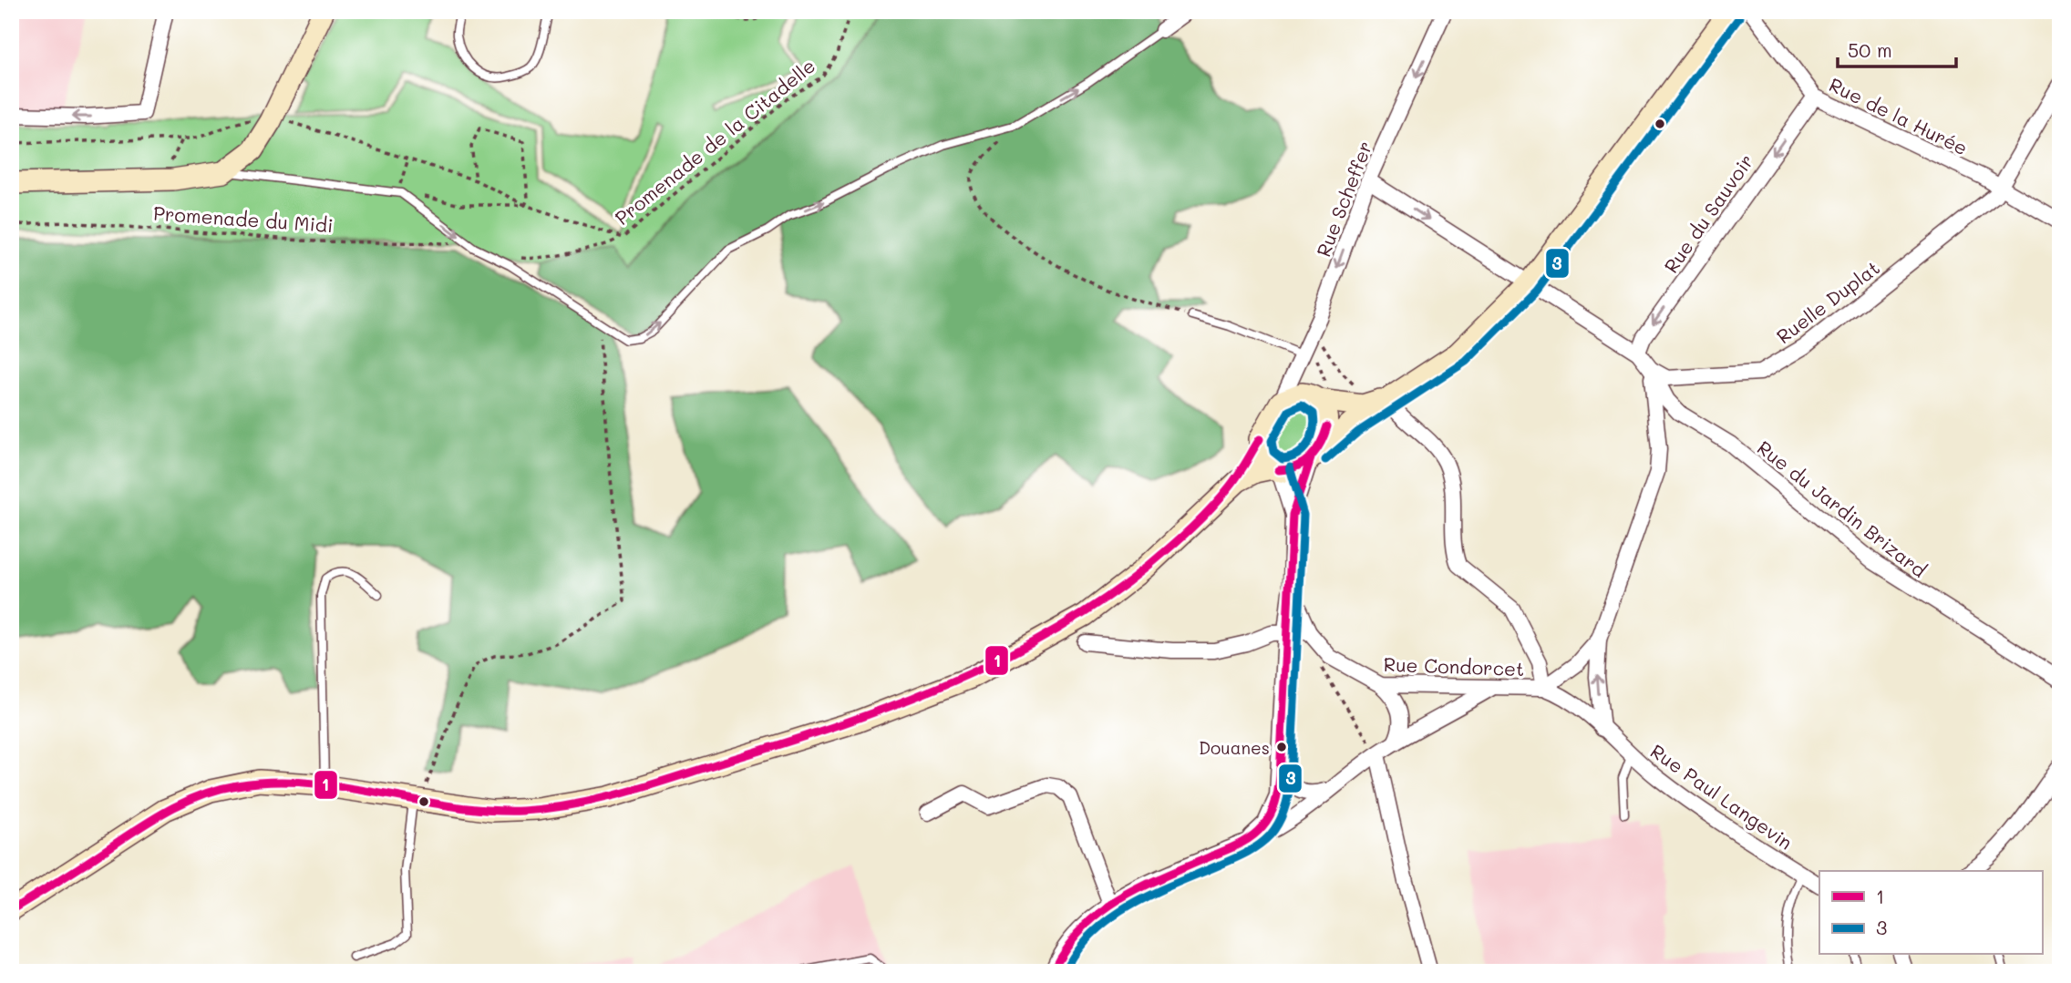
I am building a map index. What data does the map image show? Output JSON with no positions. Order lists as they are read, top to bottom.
{
  "streets": {
    "street": [
      "Rue de la Hurée",
      "Rue Scheffer",
      "Rue du Sauvoir",
      "Ruelle Duplat",
      "Rue du Jardin Brizard",
      "Rue Condorcet",
      "Rue Paul Langevin"
    ],
    "path": ["Promenade de la Citadelle", "Promenade du Midi"]
  },
  "crossings": [
    ["Rue de la Hurée", "Rue du Sauvoir"],
    ["Rue de la Hurée", "Ruelle Duplat"],
    ["Rue Scheffer", "Rue du Jardin Brizard"],
    ["Rue Scheffer", "Rue Condorcet"],
    ["Rue du Sauvoir", "Rue du Jardin Brizard"],
    ["Ruelle Duplat", "Rue du Jardin Brizard"],
    ["Rue Condorcet", "Rue Paul Langevin"]
  ],
  "one_way": ["Rue Scheffer", "Rue du Sauvoir"],
  "places": ["Douanes"],
  "lines": ["transit line 3", "transit line 1"],
  "legend": ["1", "3"],
  "scale_bar": "50 m"
}
